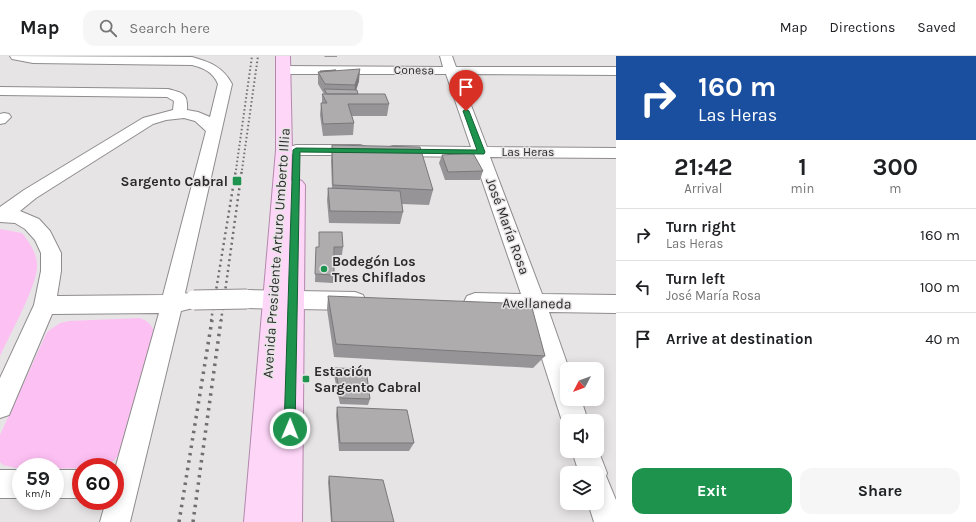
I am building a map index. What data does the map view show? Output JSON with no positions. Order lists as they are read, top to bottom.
{
  "streets": {
    "main road": ["Avenida Presidente Arturo Umberto Illia"],
    "street": [
      "Conesa",
      "Las Heras",
      "José María Rosa",
      "Avellaneda"
    ]
  },
  "crossings": [
    ["Conesa", "José María Rosa"],
    ["Conesa", "Avenida Presidente Arturo Umberto Illia"],
    ["Las Heras", "José María Rosa"],
    ["Las Heras", "Avenida Presidente Arturo Umberto Illia"],
    ["José María Rosa", "Avellaneda"]
  ],
  "places": {
    "transit": ["Sargento Cabral", "Estación Sargento Cabral"],
    "other": ["Bodegón Los Tres Chiflados"]
  },
  "north": "bottom left",
  "page": {
    "header": "Map",
    "search": "Search here",
    "nav": ["Map", "Directions", "Saved"],
    "turn": ["160 m", "Las Heras"],
    "eta": [
      "21:42",
      "Arrival",
      "1",
      "min",
      "300",
      "m"
    ],
    "list": [
      {
        "name": "Turn right",
        "note": "Las Heras",
        "value": "160 m"
      },
      {
        "name": "Turn left",
        "note": "José María Rosa",
        "value": "100 m"
      },
      {
        "name": "Arrive at destination",
        "value": "40 m"
      }
    ],
    "speed": "59 km/h",
    "limit": "60",
    "buttons": ["Exit", "Share"]
  }
}
